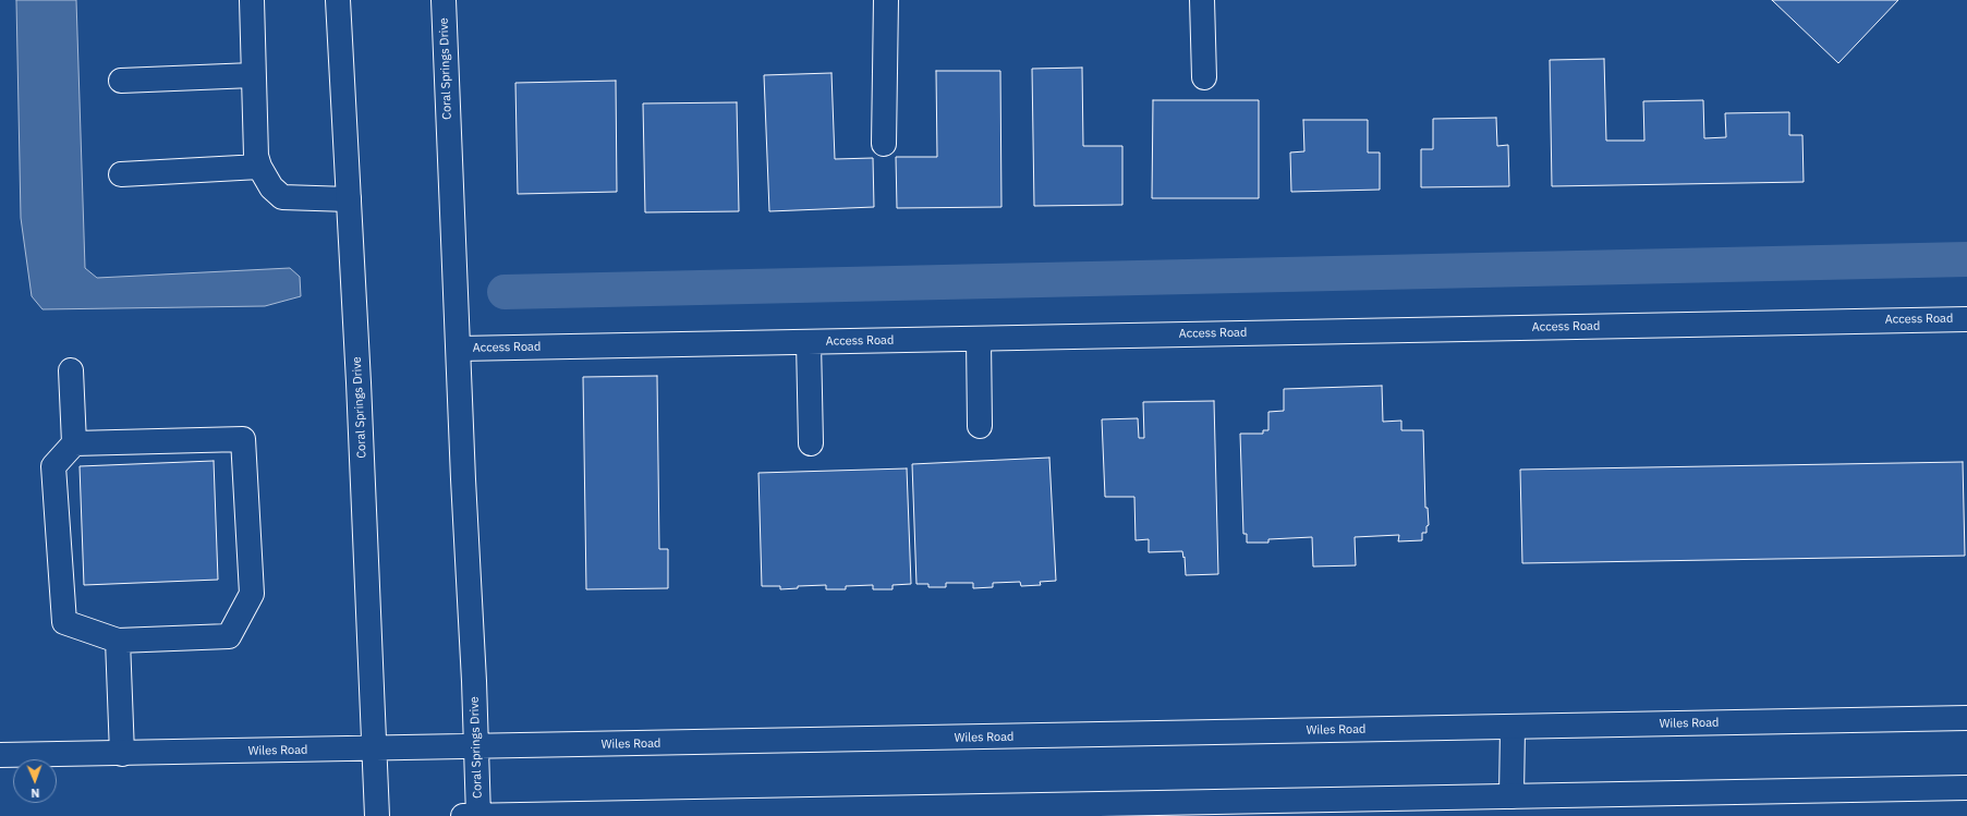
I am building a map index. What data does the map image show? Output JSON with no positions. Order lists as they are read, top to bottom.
{
  "streets": {
    "main road": ["Coral Springs Drive", "Access Road", "Wiles Road"]
  },
  "crossings": [
    ["Coral Springs Drive", "Access Road"],
    ["Coral Springs Drive", "Wiles Road"]
  ],
  "north": "bottom"
}
